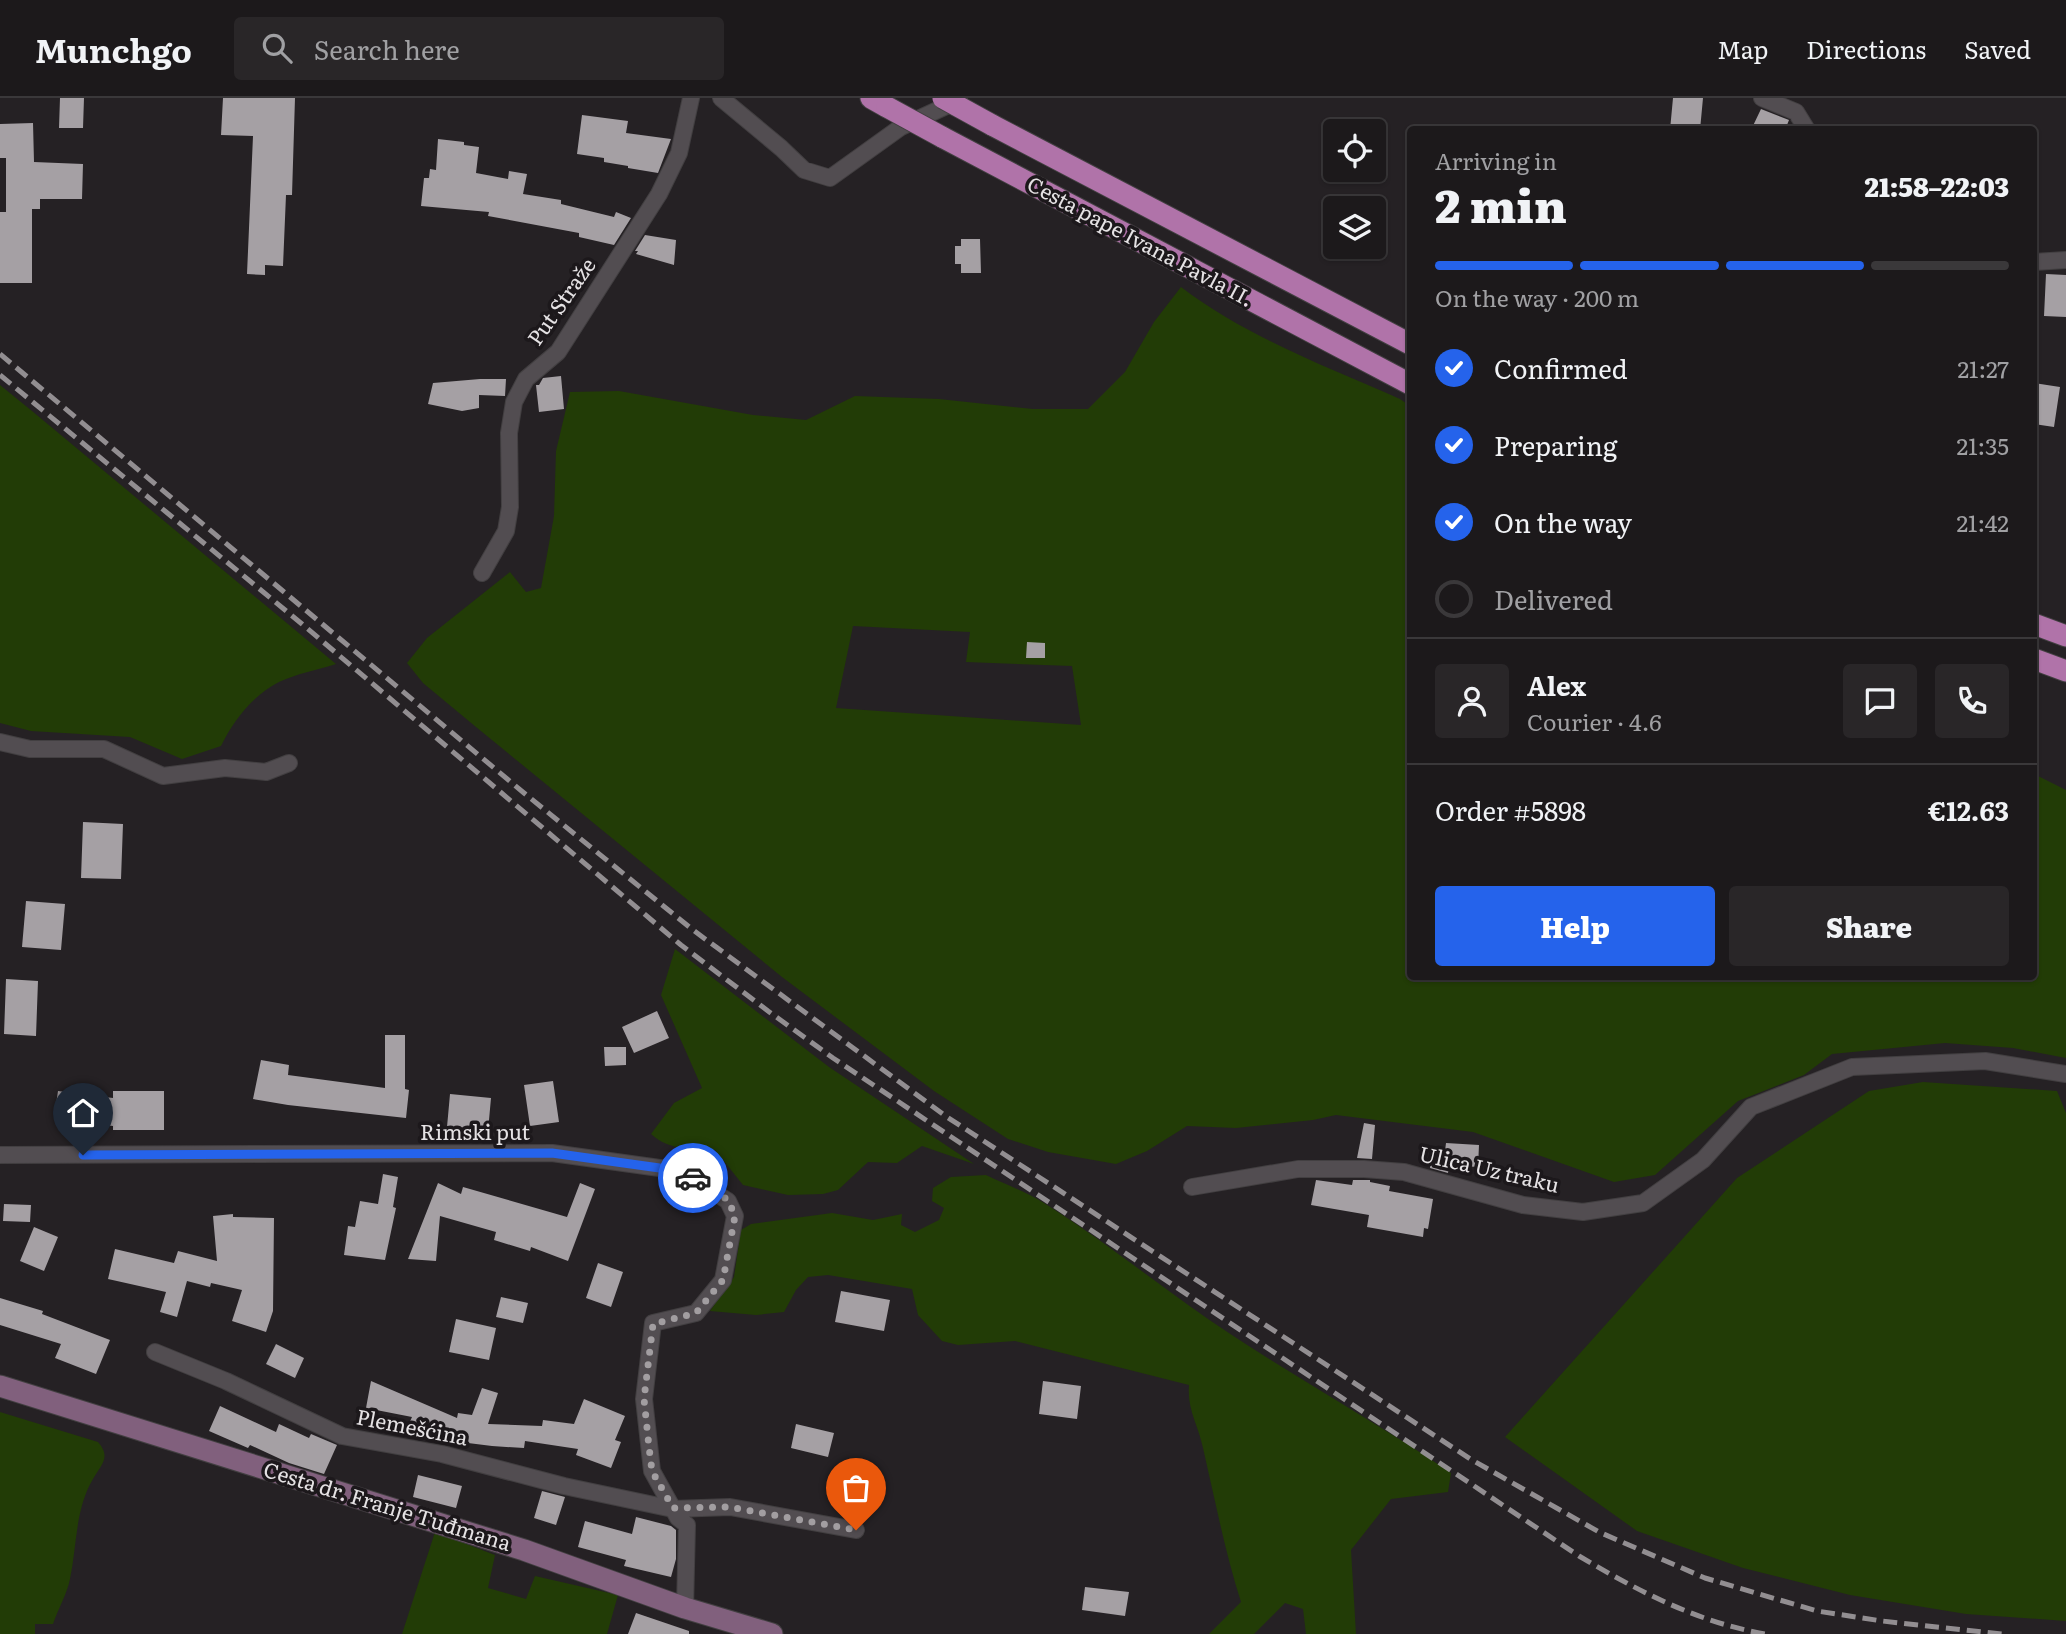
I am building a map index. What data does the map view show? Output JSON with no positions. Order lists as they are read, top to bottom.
{
  "streets": {
    "main road": ["Cesta pape Ivana Pavla II.", "Cesta dr. Franje Tuđmana"],
    "street": [
      "Put Straže",
      "Rimski put",
      "Ulica Uz traku",
      "Plemešćina"
    ]
  },
  "crossings": [
    ["Rimski put", "Plemešćina"],
    ["Rimski put", "Cesta dr. Franje Tuđmana"]
  ],
  "page": {
    "header": "Munchgo",
    "search": "Search here",
    "nav": ["Map", "Directions", "Saved"],
    "heading": ["2 min", "Arriving in", "21:58–22:03"],
    "panel": [
      "Alex",
      "Courier · 4.6",
      "Order #5898",
      "€12.63"
    ],
    "bar": "On the way · 200 m",
    "list": [
      ["Confirmed", "21:27"],
      ["Preparing", "21:35"],
      ["On the way", "21:42"],
      "Delivered"
    ],
    "buttons": ["Help", "Share"]
  }
}
